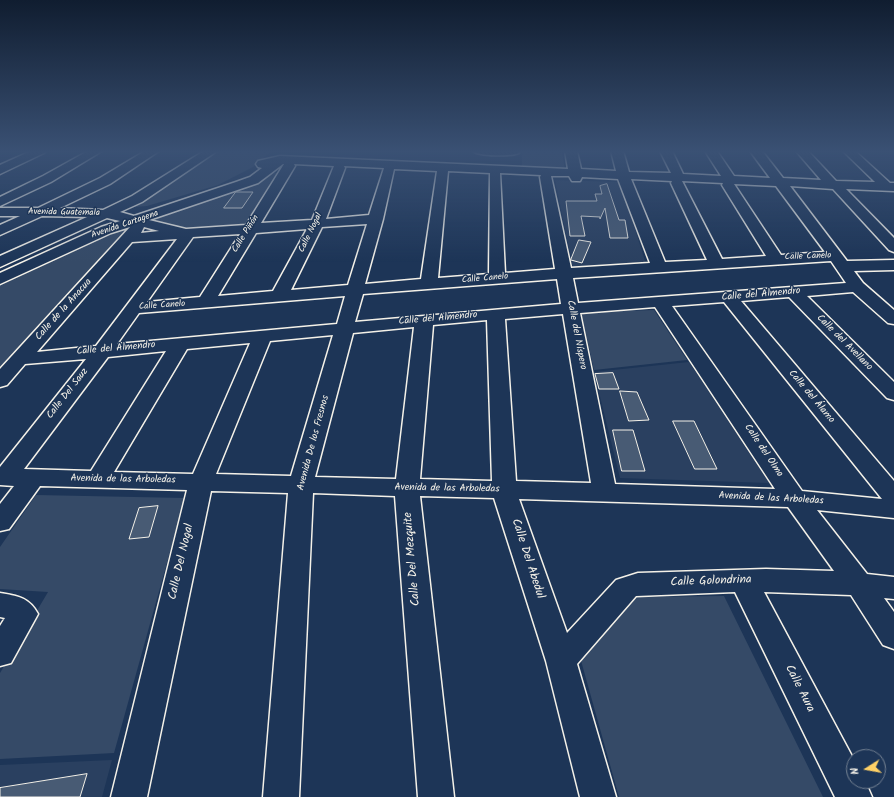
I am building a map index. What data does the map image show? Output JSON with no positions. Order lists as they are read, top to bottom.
{
  "streets": {
    "street": [
      "Avenida Guatemala",
      "Avenida Cartagena",
      "Calle Nogal",
      "Calle Piñón",
      "Calle Canelo",
      "Calle del Almendro",
      "Calle de la Anacua",
      "Calle del Níspero",
      "Calle del Avellano",
      "Calle Del Sauz",
      "Calle del Álamo",
      "Avenida De los Fresnos",
      "Calle del Olmo",
      "Avenida de las Arboledas",
      "Calle Del Mezquite",
      "Calle Del Abedul",
      "Calle Del Nogal",
      "Calle Golondrina",
      "Calle Aura"
    ]
  },
  "crossings": [
    ["Avenida Guatemala", "Avenida Cartagena"],
    ["Avenida Guatemala", "Calle de la Anacua"],
    ["Avenida Cartagena", "Calle de la Anacua"],
    ["Calle Nogal", "Calle Canelo"],
    ["Calle Piñón", "Calle Canelo"],
    ["Calle Canelo", "Calle del Níspero"],
    ["Calle Canelo", "Calle Del Sauz"],
    ["Calle Canelo", "Avenida De los Fresnos"],
    ["Calle del Almendro", "Calle de la Anacua"],
    ["Calle del Almendro", "Calle del Níspero"],
    ["Calle del Almendro", "Calle del Avellano"],
    ["Calle del Almendro", "Calle Del Sauz"],
    ["Calle del Almendro", "Calle del Álamo"],
    ["Calle del Almendro", "Avenida De los Fresnos"],
    ["Calle del Almendro", "Calle del Olmo"],
    ["Calle del Almendro", "Calle Del Mezquite"],
    ["Calle del Almendro", "Calle Del Abedul"],
    ["Calle del Almendro", "Calle Del Nogal"],
    ["Calle del Níspero", "Avenida de las Arboledas"],
    ["Calle Del Sauz", "Avenida de las Arboledas"],
    ["Avenida De los Fresnos", "Avenida de las Arboledas"],
    ["Calle del Olmo", "Avenida de las Arboledas"],
    ["Calle del Olmo", "Calle Golondrina"],
    ["Avenida de las Arboledas", "Calle Del Mezquite"],
    ["Avenida de las Arboledas", "Calle Del Abedul"],
    ["Avenida de las Arboledas", "Calle Del Nogal"],
    ["Calle Del Abedul", "Calle Golondrina"],
    ["Calle Golondrina", "Calle Aura"]
  ],
  "north": "left"
}
